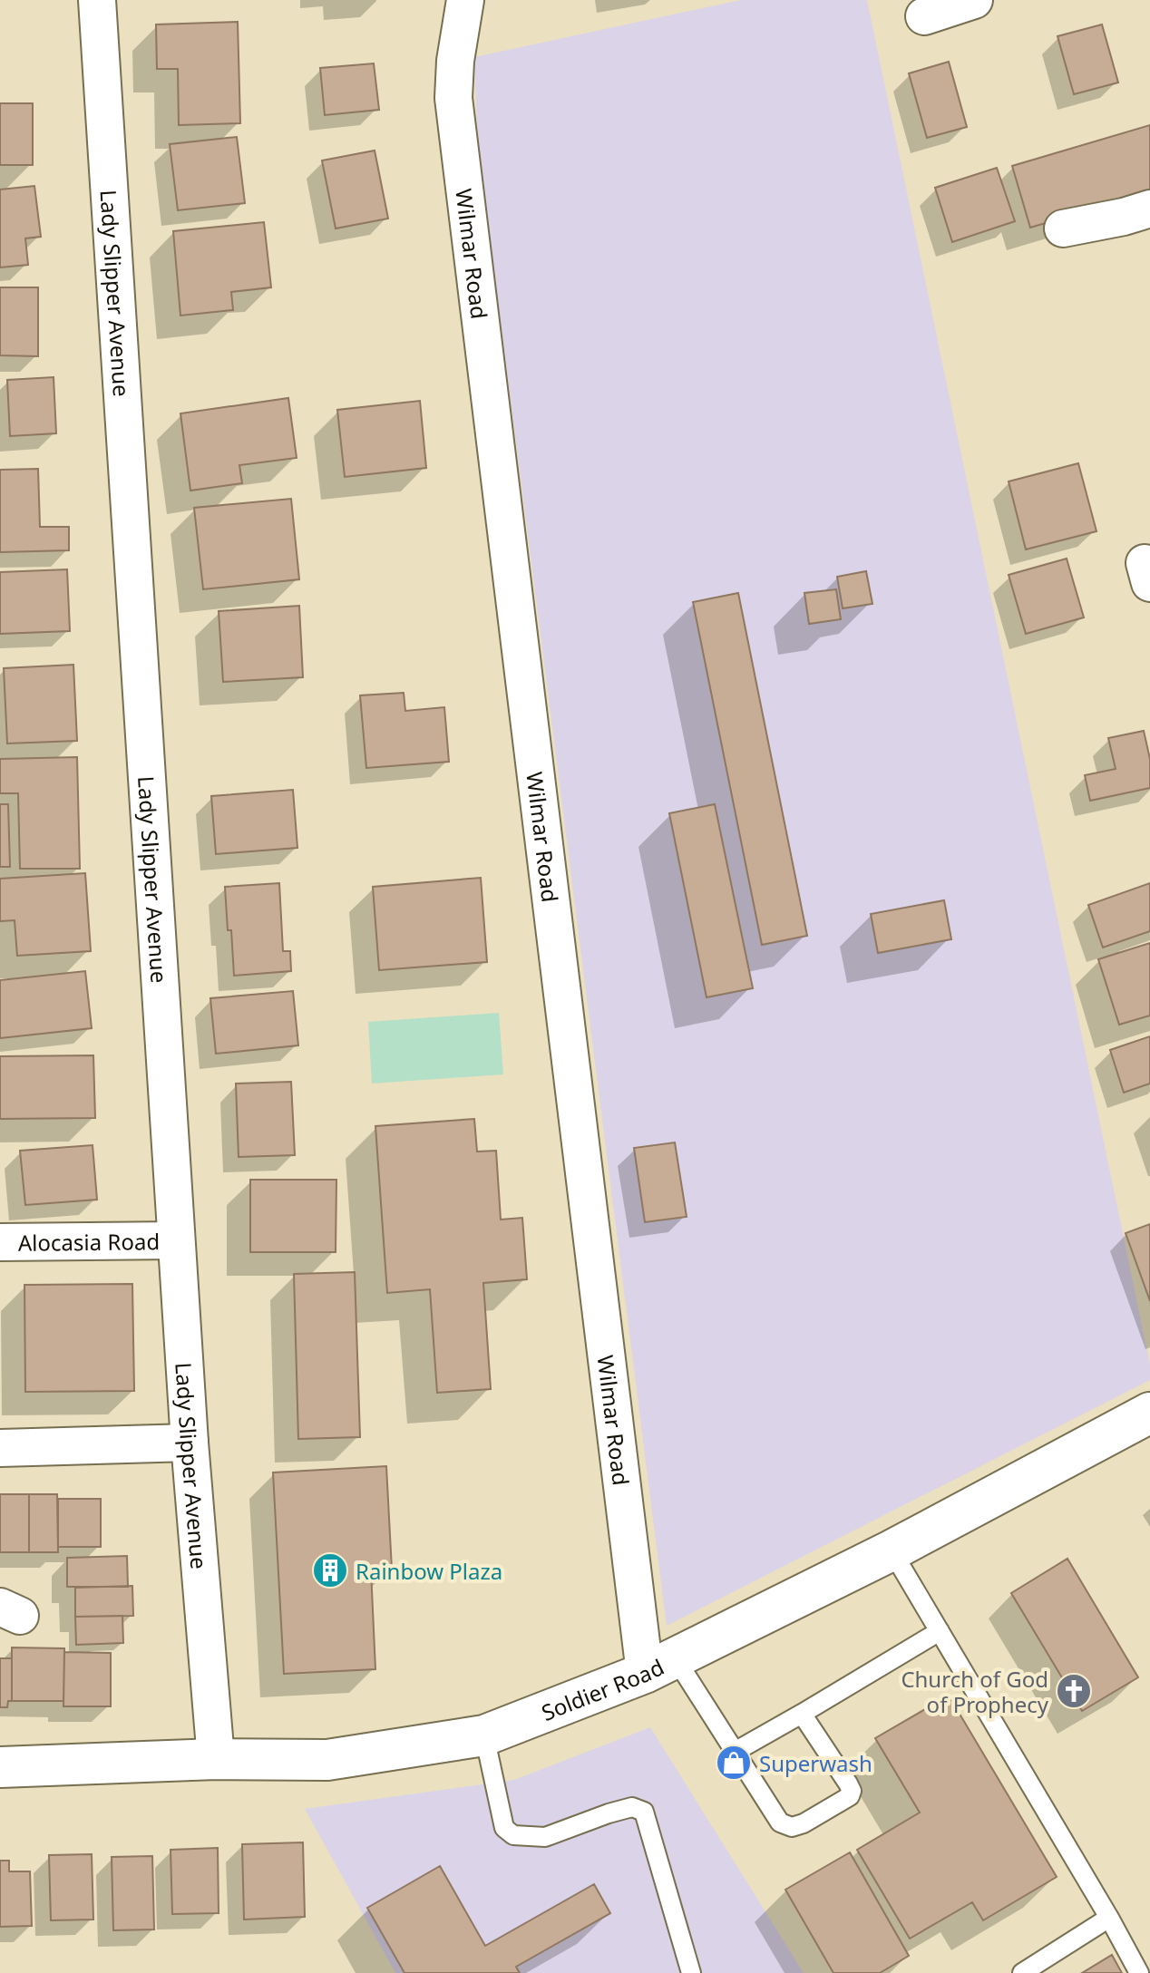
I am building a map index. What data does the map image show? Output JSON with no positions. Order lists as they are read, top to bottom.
{
  "streets": {
    "main road": ["Soldier Road"],
    "street": ["Wilmar Road", "Lady Slipper Avenue", "Alocasia Road"]
  },
  "crossings": [
    ["Wilmar Road", "Soldier Road"],
    ["Lady Slipper Avenue", "Alocasia Road"],
    ["Lady Slipper Avenue", "Soldier Road"]
  ],
  "places": {
    "building": ["Rainbow Plaza"],
    "church": ["Church of God of Prophecy"],
    "shop": ["Superwash"]
  }
}
